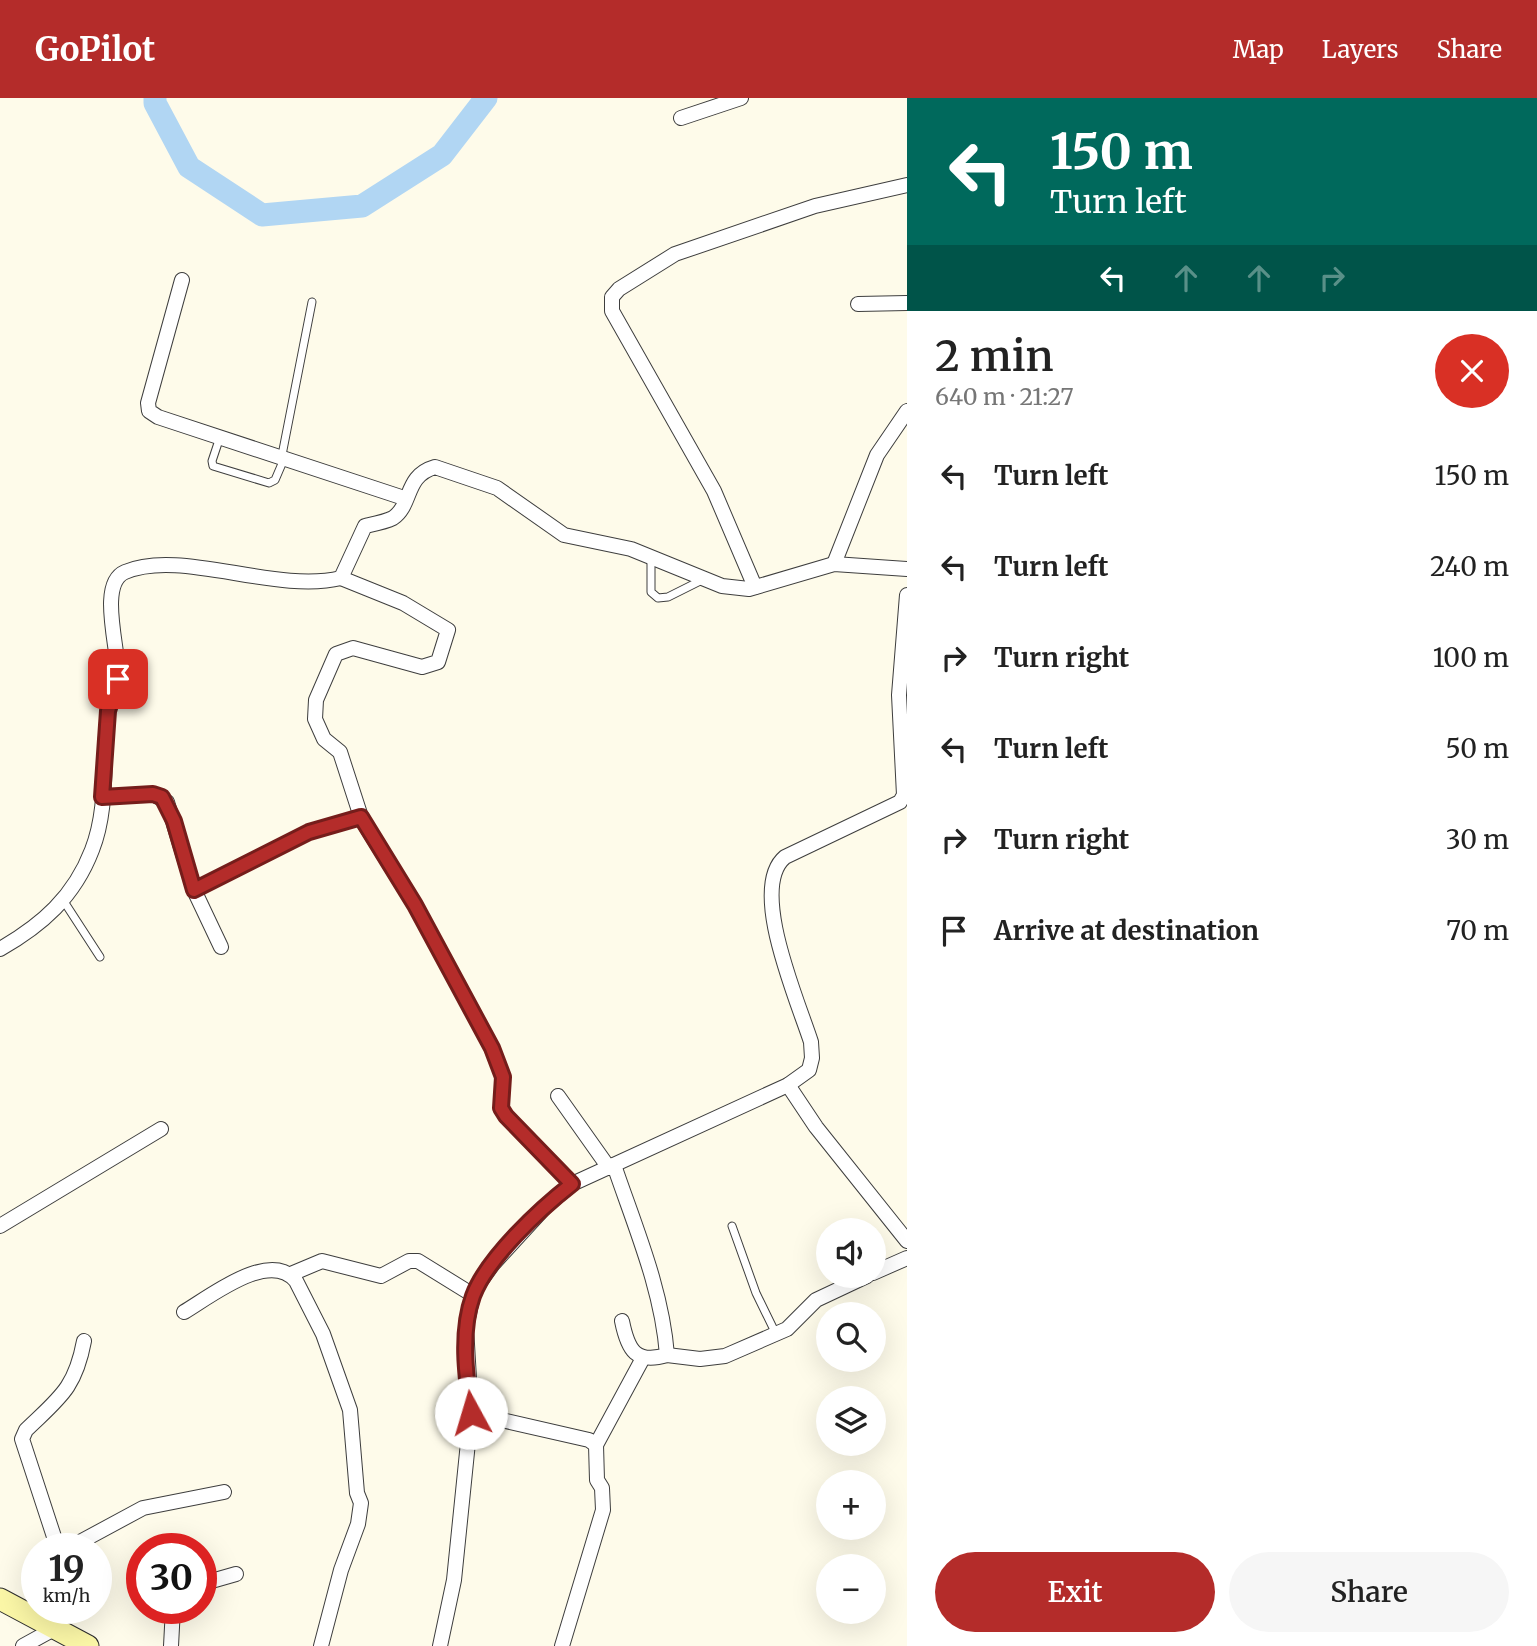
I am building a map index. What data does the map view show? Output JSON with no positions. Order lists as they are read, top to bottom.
{
  "page": {
    "header": "GoPilot",
    "nav": ["Map", "Layers", "Share"],
    "turn": ["150 m", "Turn left"],
    "heading": ["2 min", "640 m · 21:27"],
    "list": [
      {
        "name": "Turn left",
        "value": "150 m"
      },
      {
        "name": "Turn left",
        "value": "240 m"
      },
      {
        "name": "Turn right",
        "value": "100 m"
      },
      {
        "name": "Turn left",
        "value": "50 m"
      },
      {
        "name": "Turn right",
        "value": "30 m"
      },
      {
        "name": "Arrive at destination",
        "value": "70 m"
      }
    ],
    "map_buttons": ["+", "−"],
    "speed": "19 km/h",
    "limit": "30",
    "buttons": ["Exit", "Share"]
  }
}
